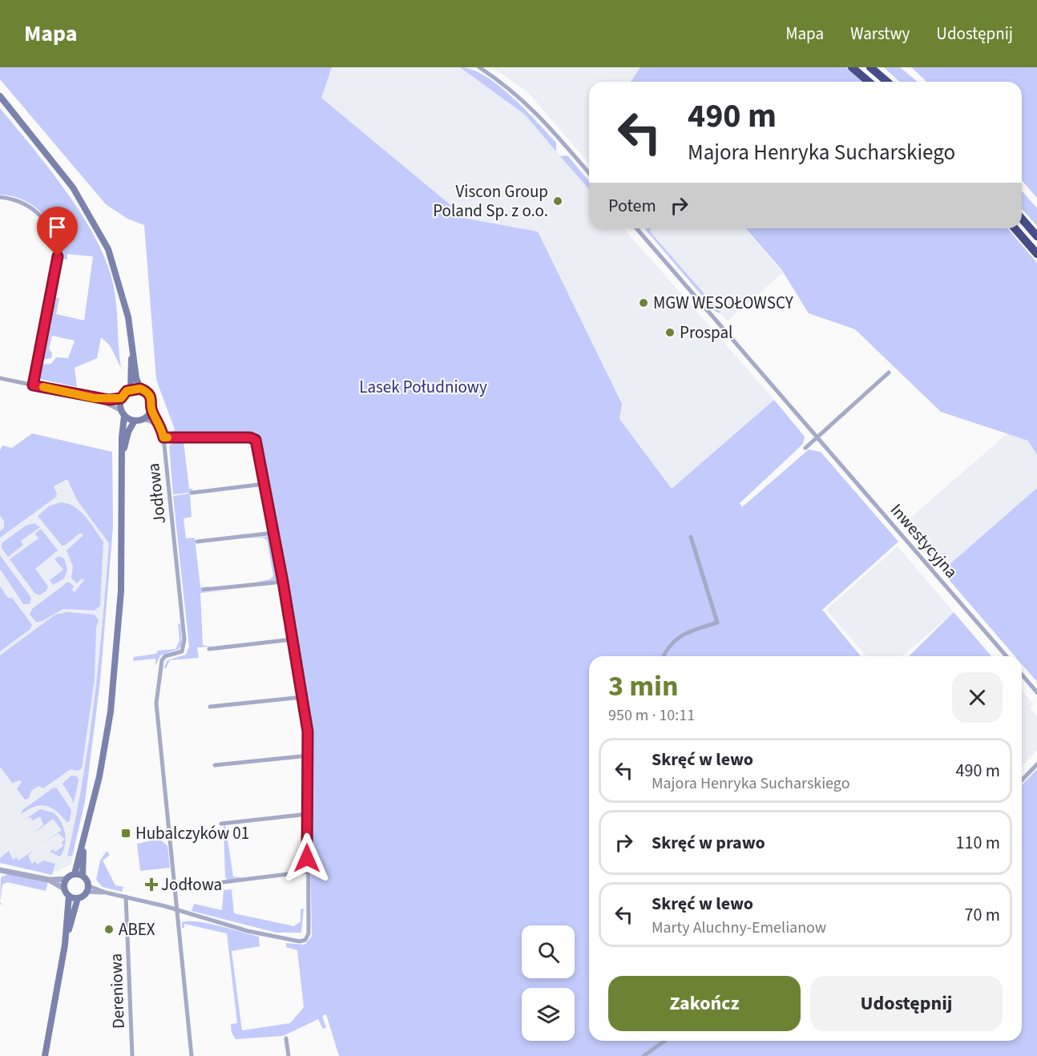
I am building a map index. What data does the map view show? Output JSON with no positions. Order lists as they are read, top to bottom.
{
  "streets": {
    "street": ["Jodłowa", "Inwestycyjna", "Dereniowa"]
  },
  "parks": ["Lasek Południowy"],
  "places": {
    "other": [
      "Viscon Group Poland Sp. z o.o.",
      "MGW WESOŁOWSCY",
      "Prospal",
      "ABEX"
    ],
    "transit": ["Hubalczyków 01"],
    "health": ["Jodłowa"]
  },
  "page": {
    "header": "Mapa",
    "nav": ["Mapa", "Warstwy", "Udostępnij"],
    "turn": ["490 m", "Majora Henryka Sucharskiego"],
    "then": "Potem",
    "heading": ["3 min", "950 m · 10:11"],
    "list": [
      {
        "name": "Skręć w lewo",
        "note": "Majora Henryka Sucharskiego",
        "value": "490 m"
      },
      {
        "name": "Skręć w prawo",
        "value": "110 m"
      },
      {
        "name": "Skręć w lewo",
        "note": "Marty Aluchny-Emelianow",
        "value": "70 m"
      }
    ],
    "buttons": ["Zakończ", "Udostępnij"]
  }
}
